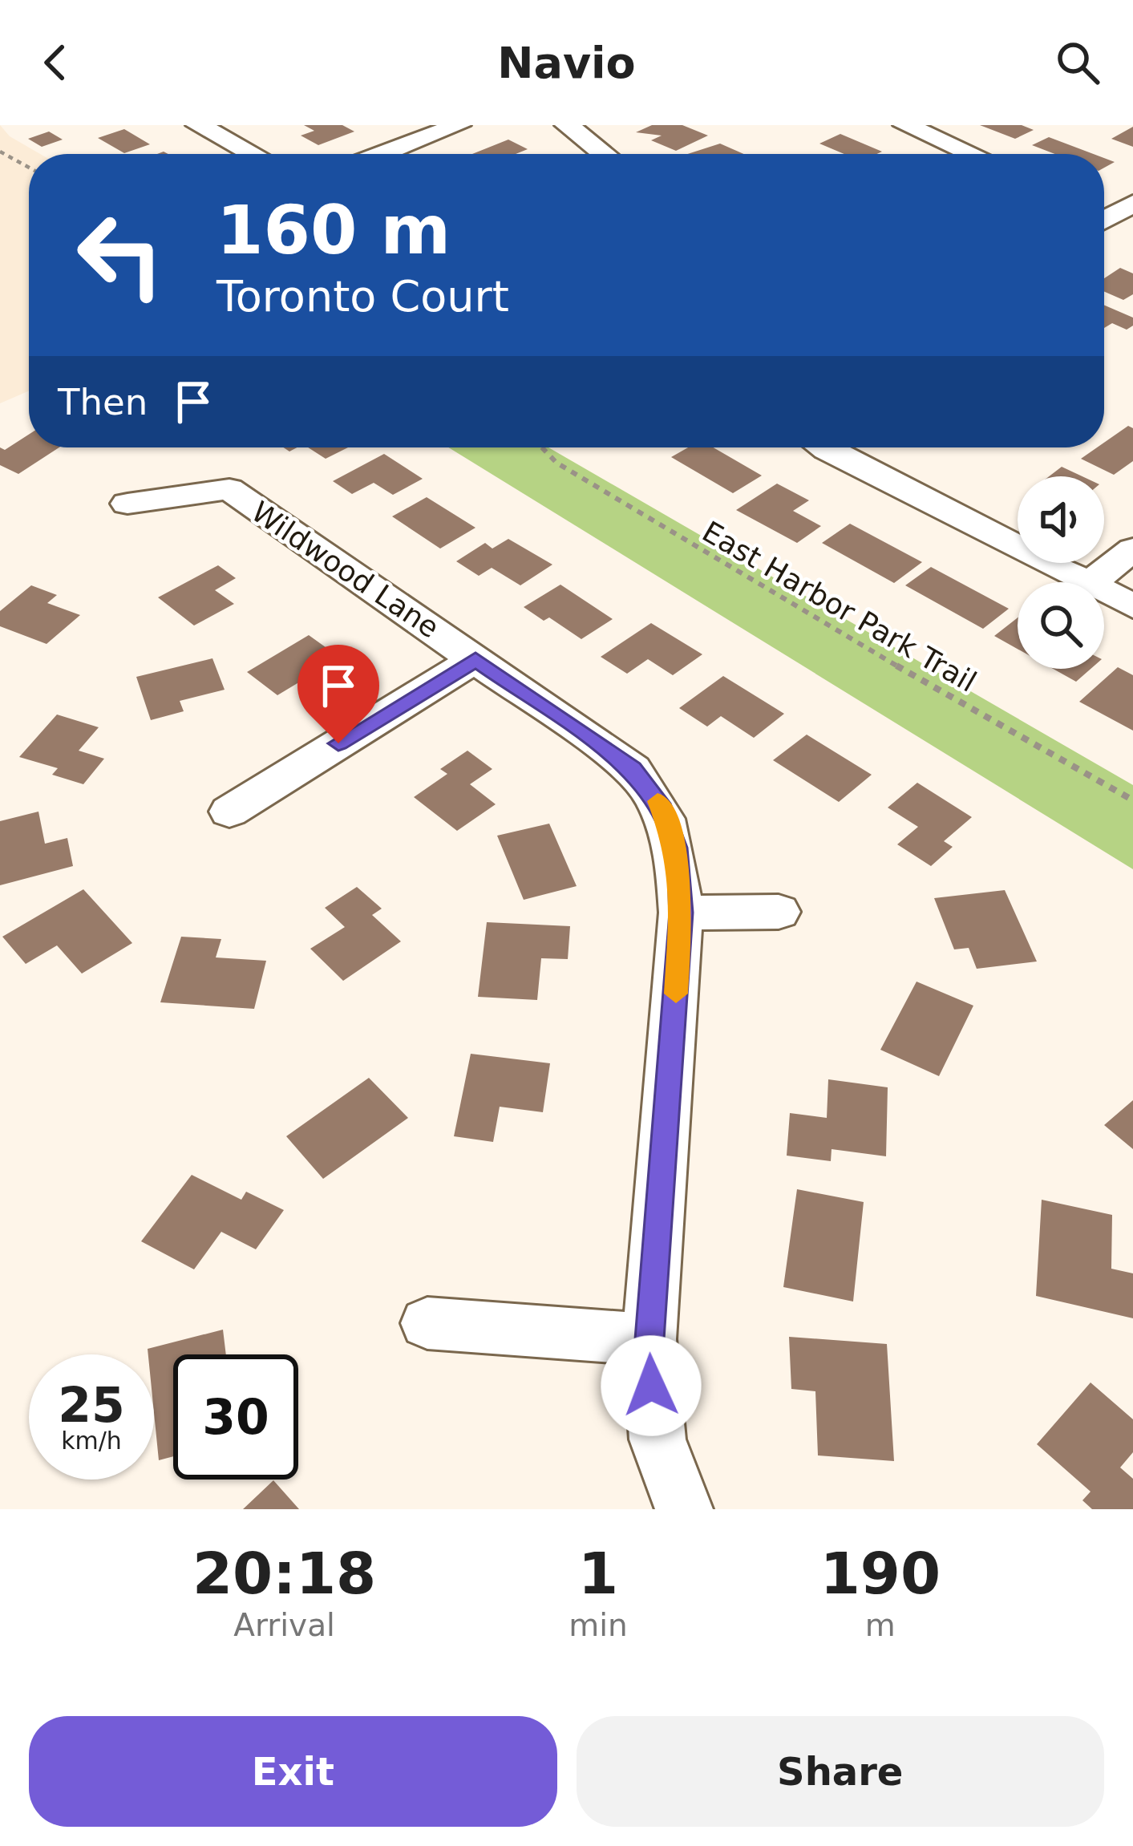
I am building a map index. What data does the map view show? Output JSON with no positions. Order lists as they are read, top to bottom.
{
  "streets": {
    "street": ["Wildwood Lane"],
    "path": ["East Harbor Park Trail"]
  },
  "page": {
    "header": "Navio",
    "turn": ["160 m", "Toronto Court"],
    "then": "Then",
    "speed": "25 km/h",
    "limit": "30",
    "eta": [
      "20:18",
      "Arrival",
      "1",
      "min",
      "190",
      "m"
    ],
    "buttons": ["Exit", "Share"]
  }
}
